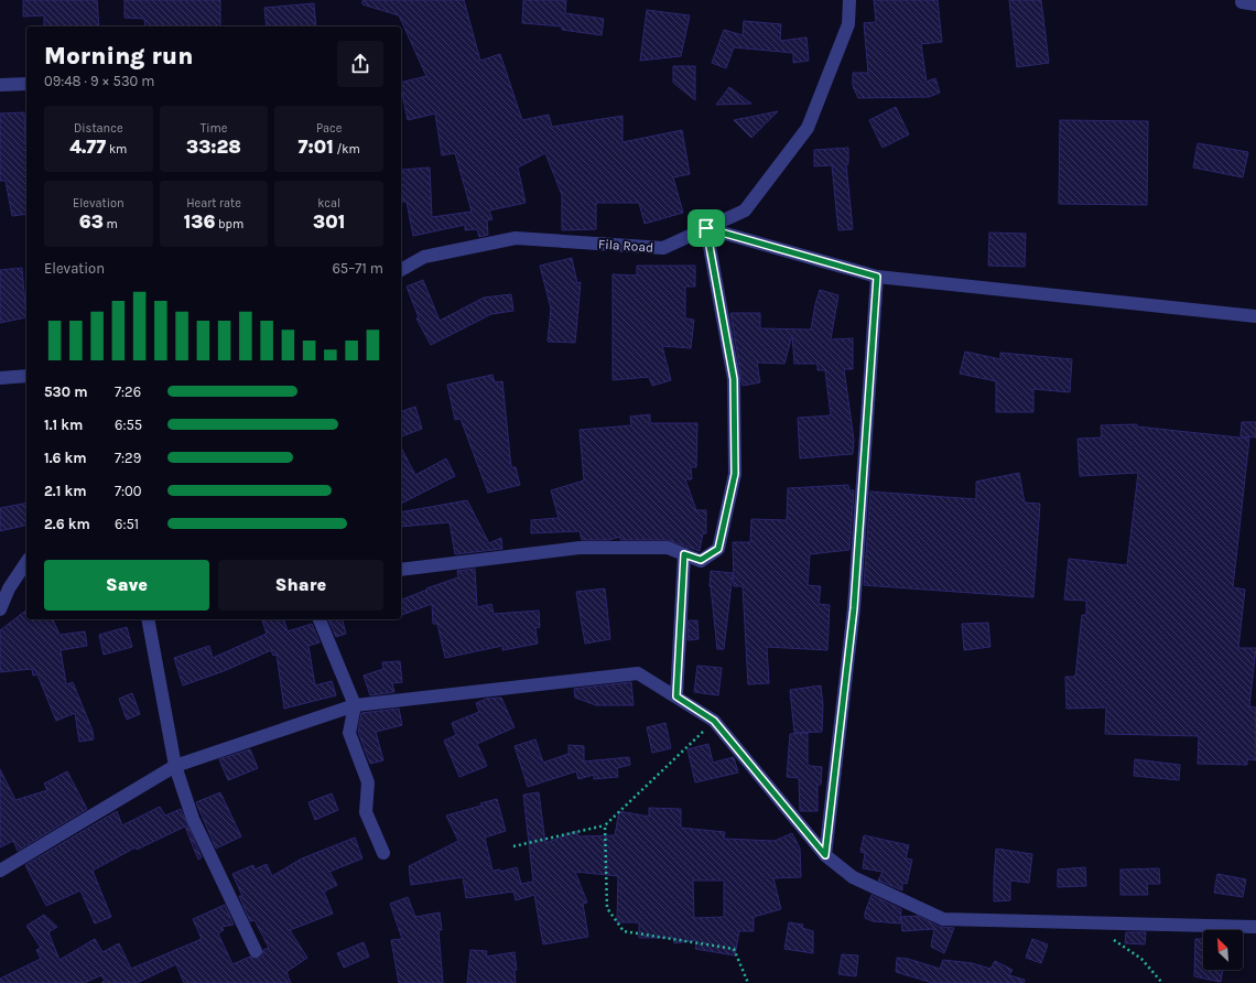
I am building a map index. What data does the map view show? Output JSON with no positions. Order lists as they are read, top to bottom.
{
  "streets": {
    "street": ["Fila Road"]
  },
  "north": "top left",
  "page": {
    "heading": ["Morning run", "09:48 · 9 × 530 m"],
    "stats": [
      ["Distance", "4.77 km"],
      ["Time", "33:28"],
      ["Pace", "7:01 /km"],
      ["Elevation", "63 m"],
      ["Heart rate", "136 bpm"],
      ["kcal", "301"]
    ],
    "chart": ["Elevation", "65–71 m"],
    "list": [
      {
        "name": "530 m",
        "note": "7:26"
      },
      {
        "name": "1.1 km",
        "note": "6:55"
      },
      {
        "name": "1.6 km",
        "note": "7:29"
      },
      {
        "name": "2.1 km",
        "note": "7:00"
      },
      {
        "name": "2.6 km",
        "note": "6:51"
      }
    ],
    "buttons": ["Save", "Share"]
  }
}
